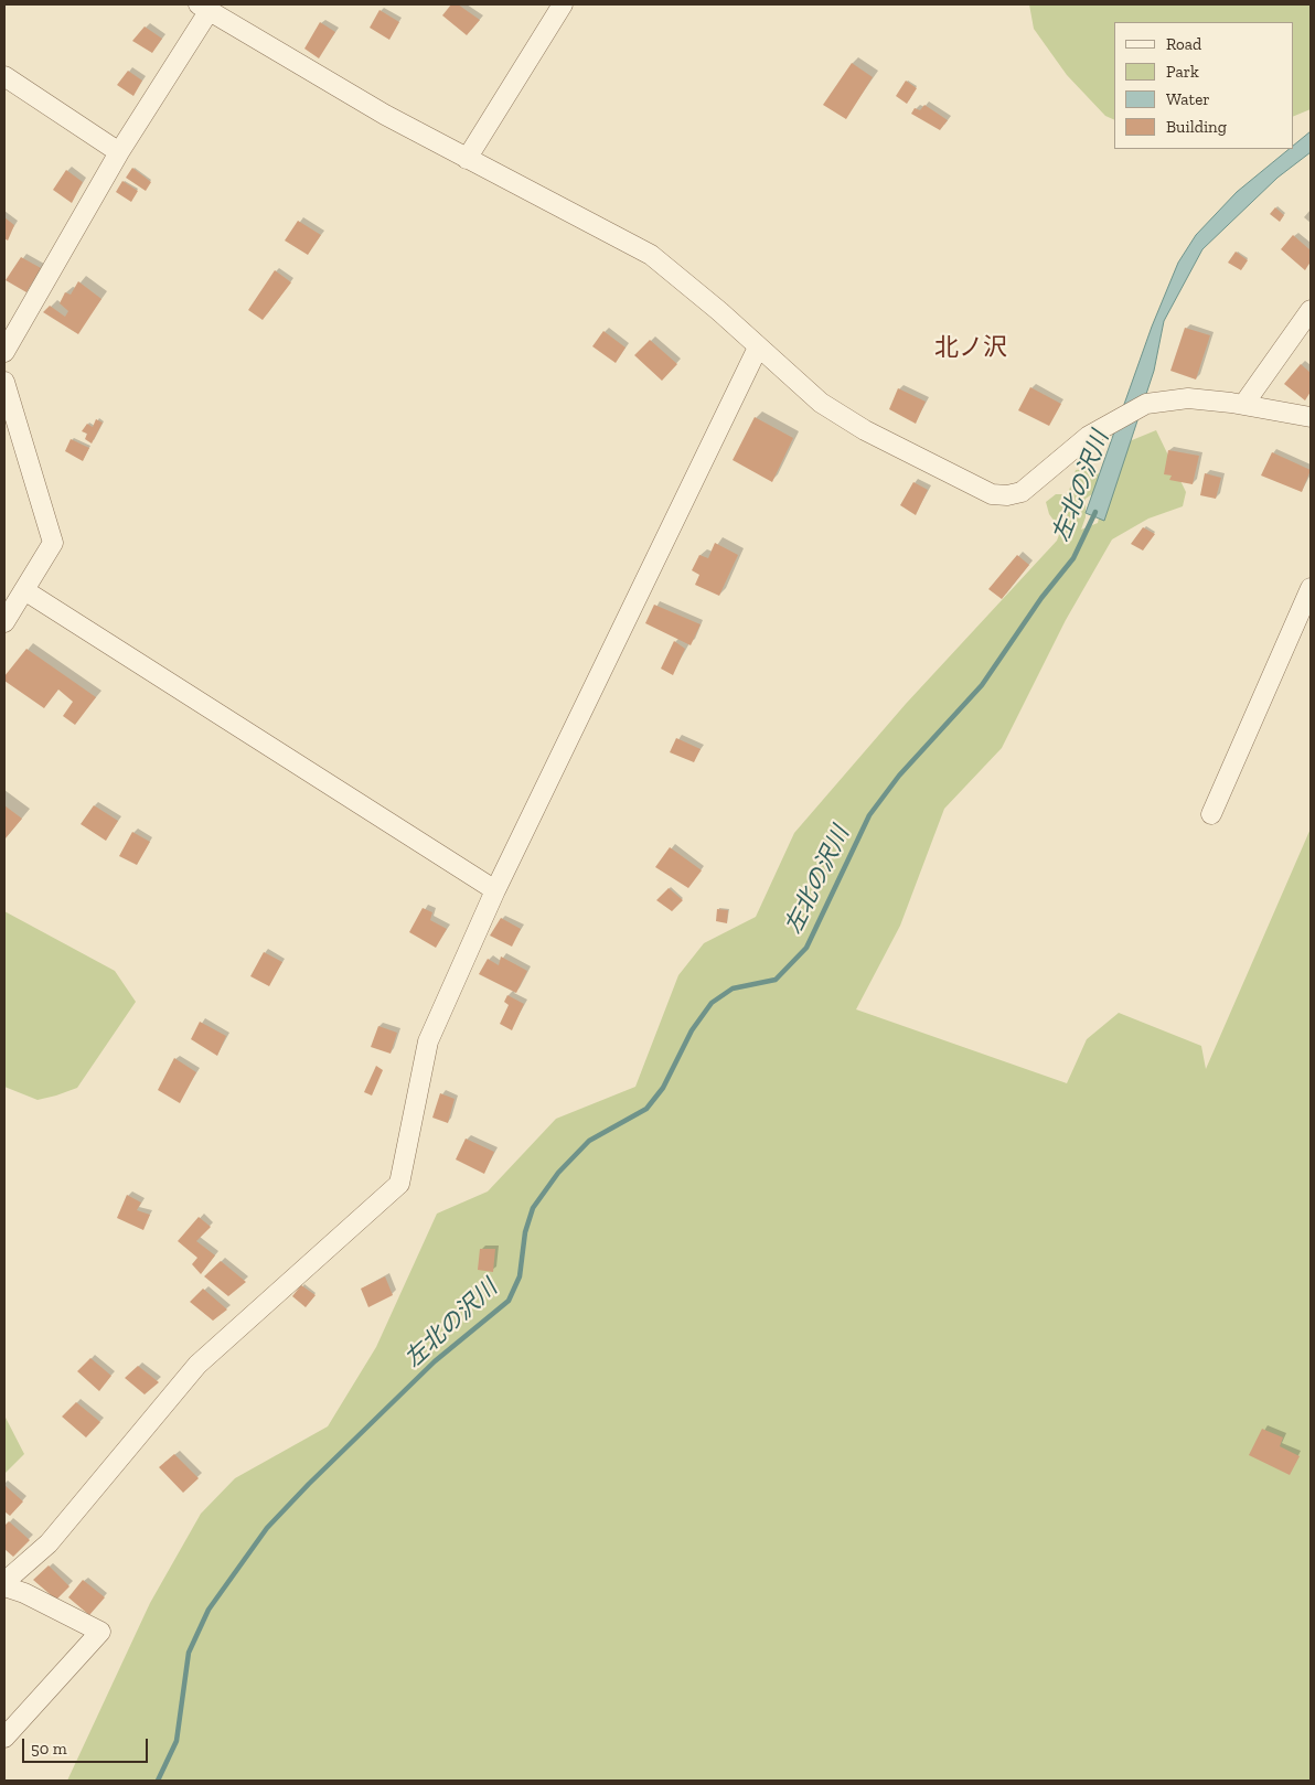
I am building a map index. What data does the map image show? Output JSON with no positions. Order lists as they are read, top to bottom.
{
  "districts": ["北ノ沢"],
  "water": ["左北の沢川"],
  "legend": [
    "Road",
    "Park",
    "Water",
    "Building"
  ],
  "scale_bar": "50 m"
}
